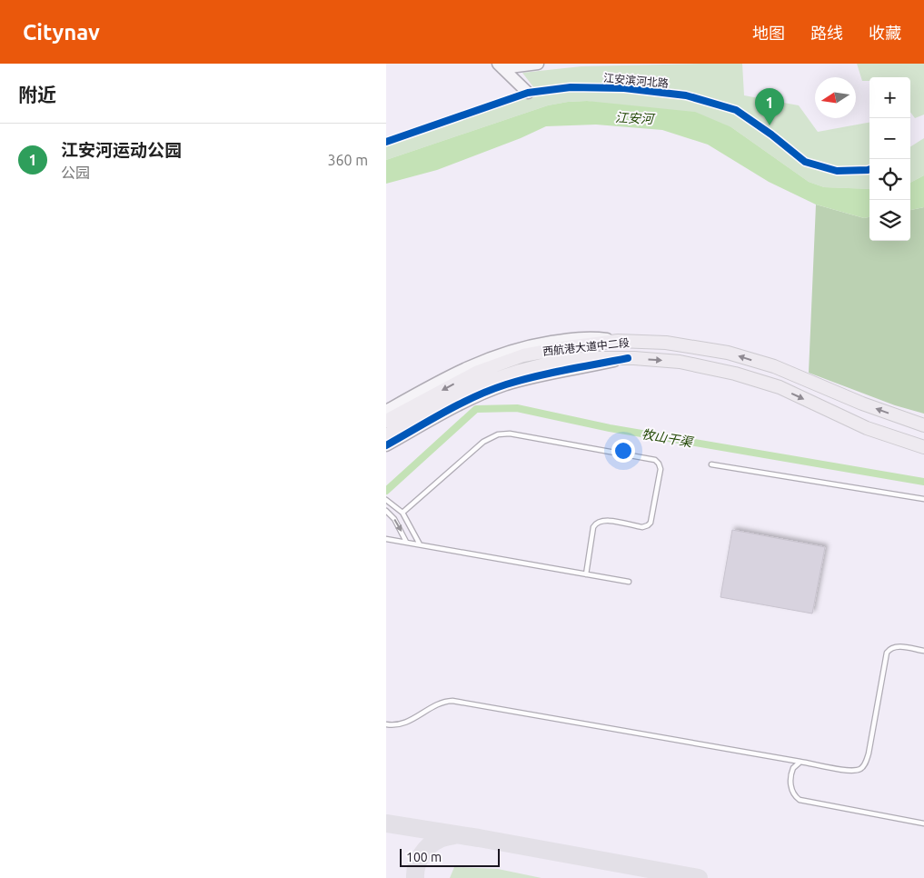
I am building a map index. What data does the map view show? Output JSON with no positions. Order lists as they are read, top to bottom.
{
  "streets": {
    "main road": ["西航港大道中二段"],
    "cycle path": ["江安滨河北路"]
  },
  "water": ["江安河", "牧山干渠"],
  "scale_bar": "100 m",
  "north": "left",
  "page": {
    "header": "Citynav",
    "nav": ["地图", "路线", "收藏"],
    "heading": "附近",
    "map_buttons": ["+", "−"],
    "pins": "1",
    "list": [
      {
        "mark": "1",
        "name": "江安河运动公园",
        "note": "公园",
        "value": "360 m"
      }
    ],
    "scale": "100 m"
  }
}
